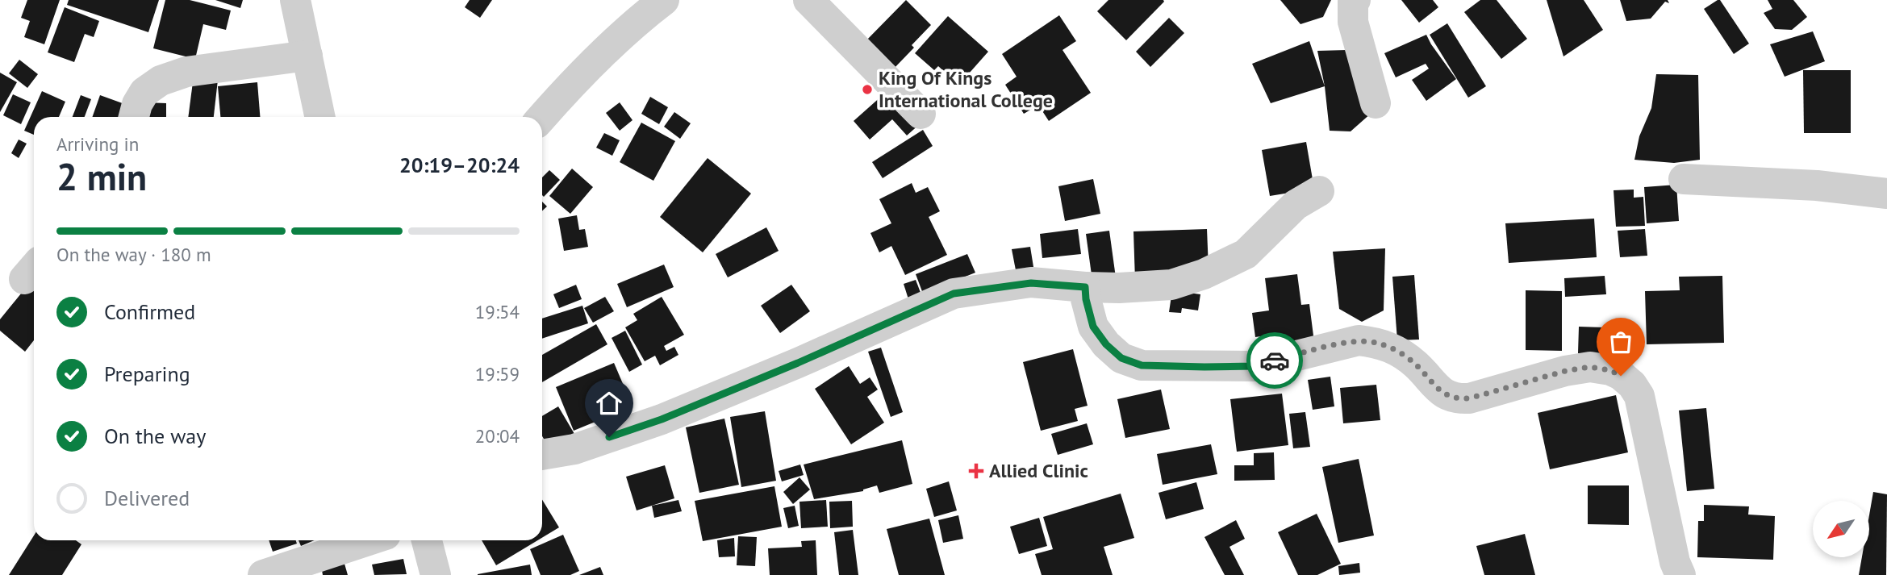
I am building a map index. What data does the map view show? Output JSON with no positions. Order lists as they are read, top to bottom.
{
  "places": {
    "other": ["King Of Kings International College"],
    "health": ["Allied Clinic"]
  },
  "north": "bottom left",
  "page": {
    "heading": ["2 min", "Arriving in", "20:19–20:24"],
    "bar": "On the way · 180 m",
    "list": [
      ["Confirmed", "19:54"],
      ["Preparing", "19:59"],
      ["On the way", "20:04"],
      "Delivered"
    ]
  }
}
